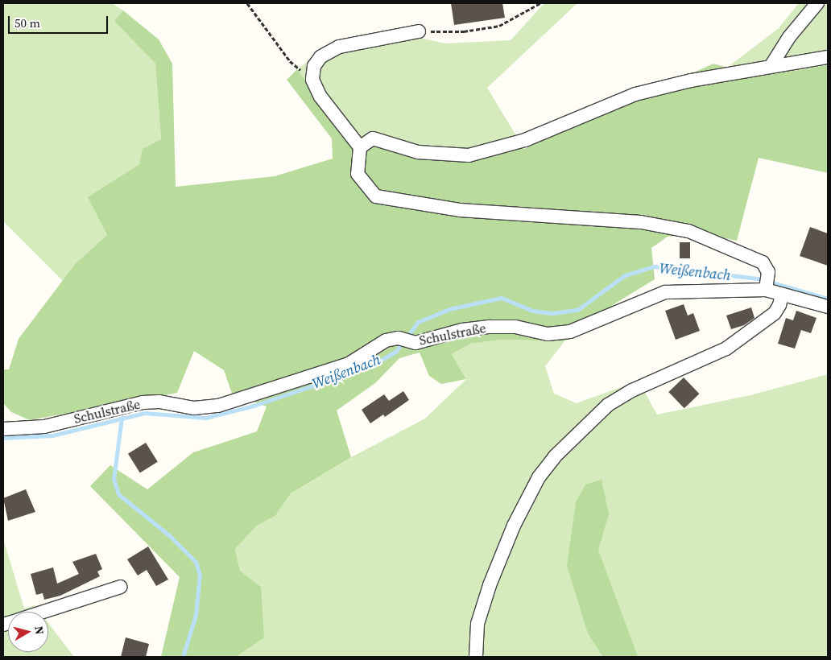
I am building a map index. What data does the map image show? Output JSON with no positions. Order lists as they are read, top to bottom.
{
  "streets": {
    "street": ["Schulstraße"]
  },
  "water": ["Weißenbach"],
  "scale_bar": "50 m",
  "north": "right"
}
